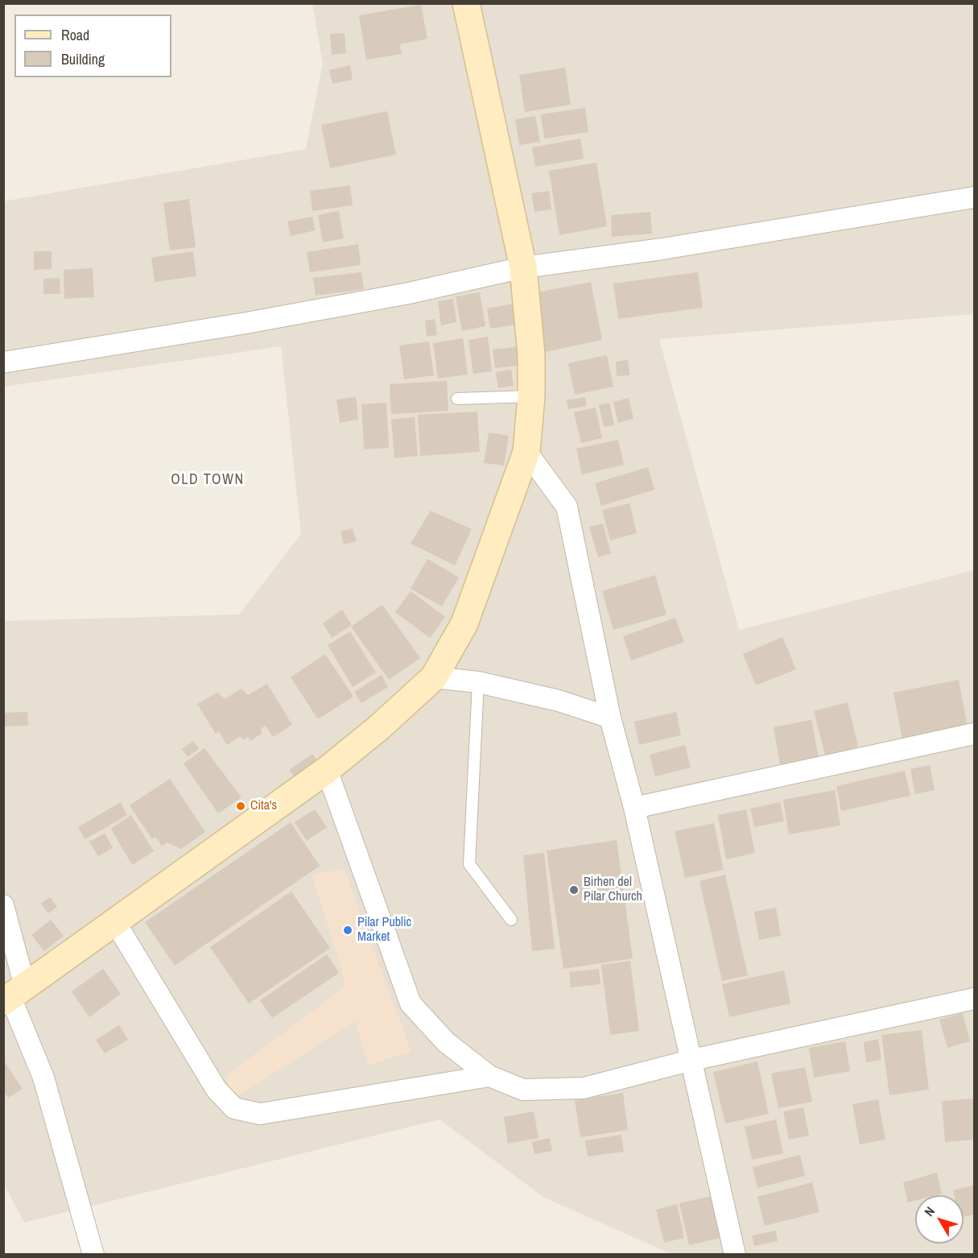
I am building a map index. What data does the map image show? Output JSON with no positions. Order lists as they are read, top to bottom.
{
  "districts": ["OLD TOWN"],
  "places": ["Cita's", "Birhen del Pilar Church", "Pilar Public Market"],
  "legend": ["Road", "Building"],
  "north": "top left"
}
